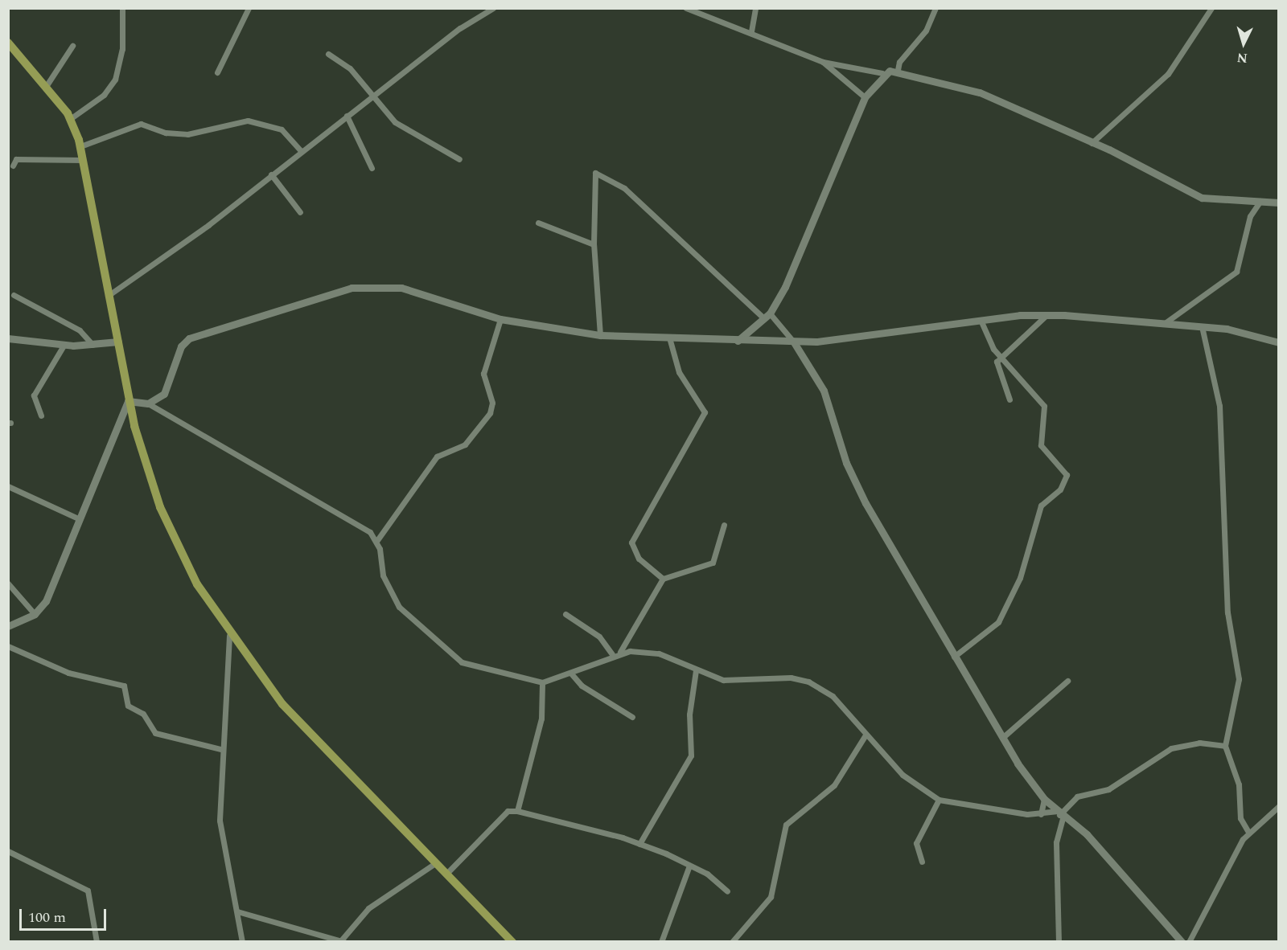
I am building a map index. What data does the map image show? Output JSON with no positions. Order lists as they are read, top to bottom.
{
  "scale_bar": "100 m",
  "north": "bottom"
}
